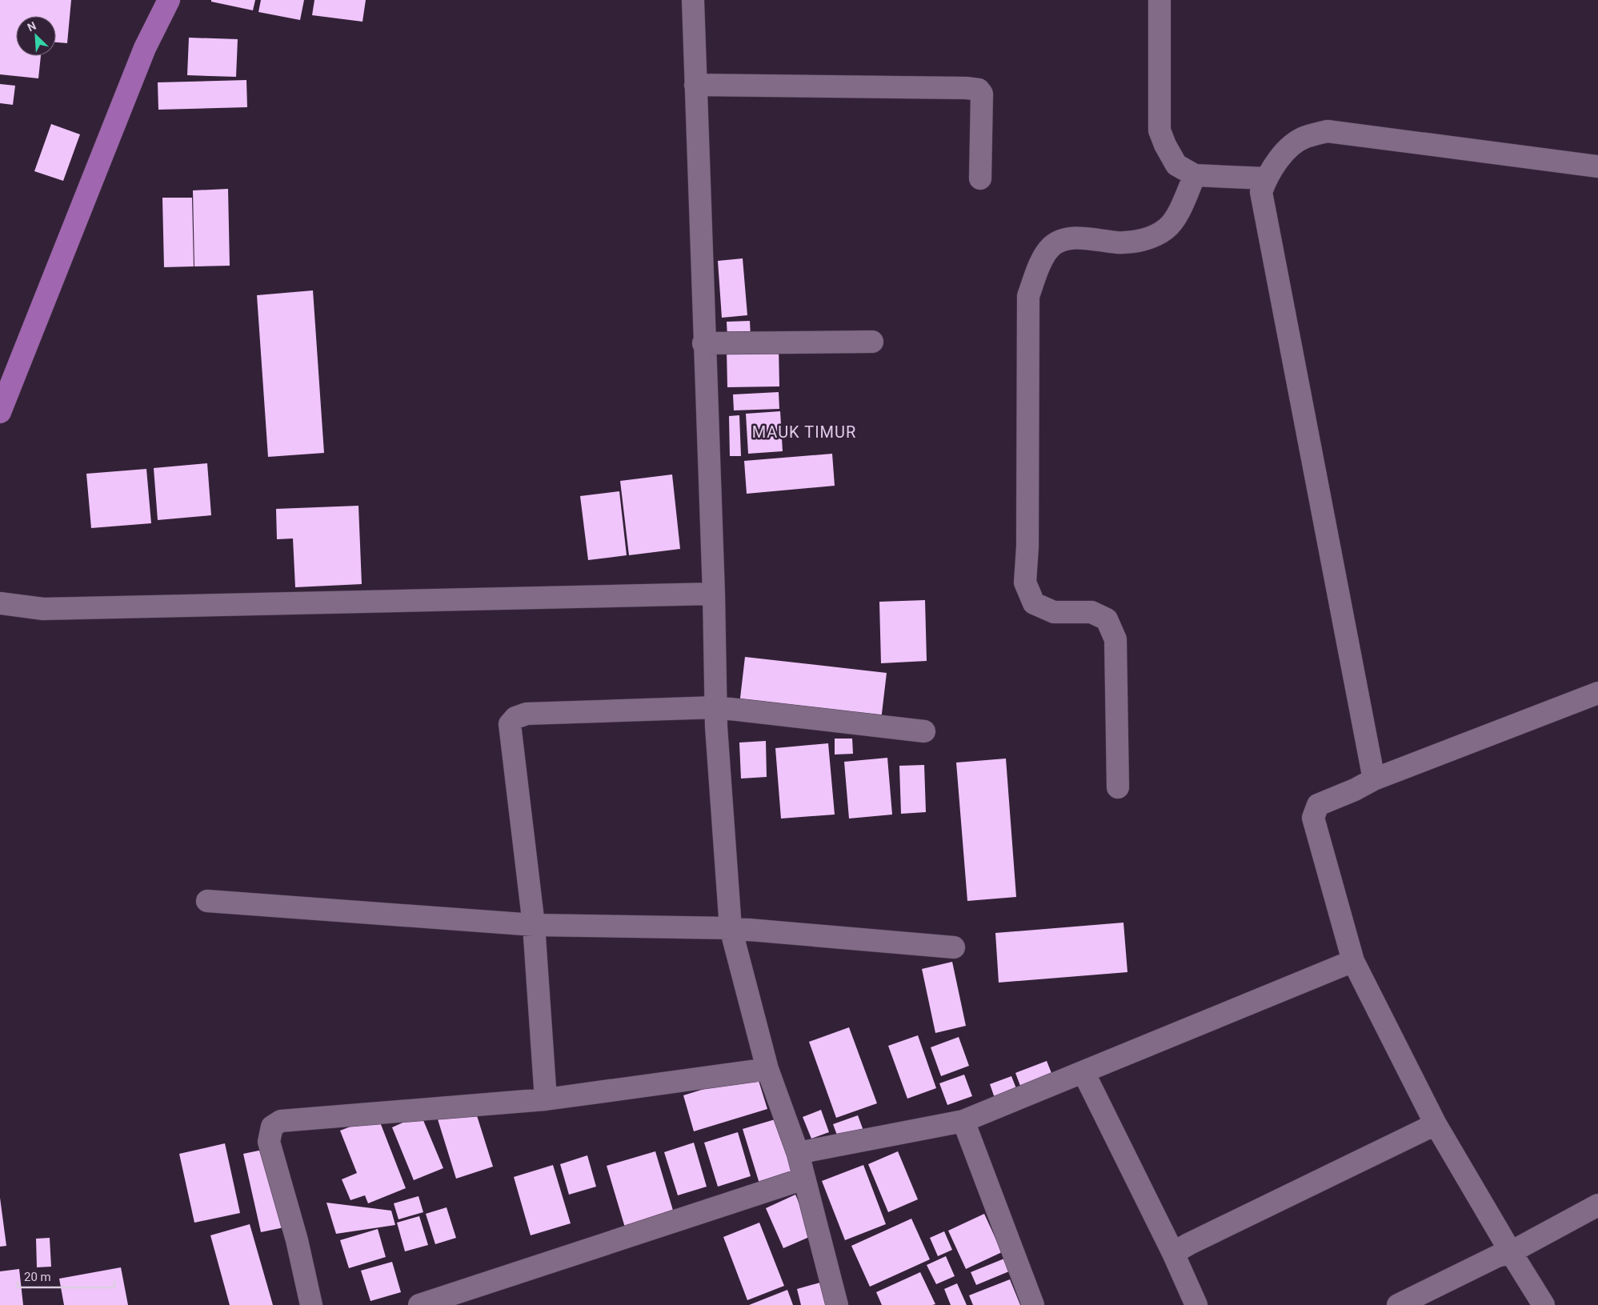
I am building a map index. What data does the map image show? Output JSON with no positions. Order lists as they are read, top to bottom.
{
  "districts": ["MAUK TIMUR"],
  "scale_bar": "20 m",
  "north": "top left"
}
